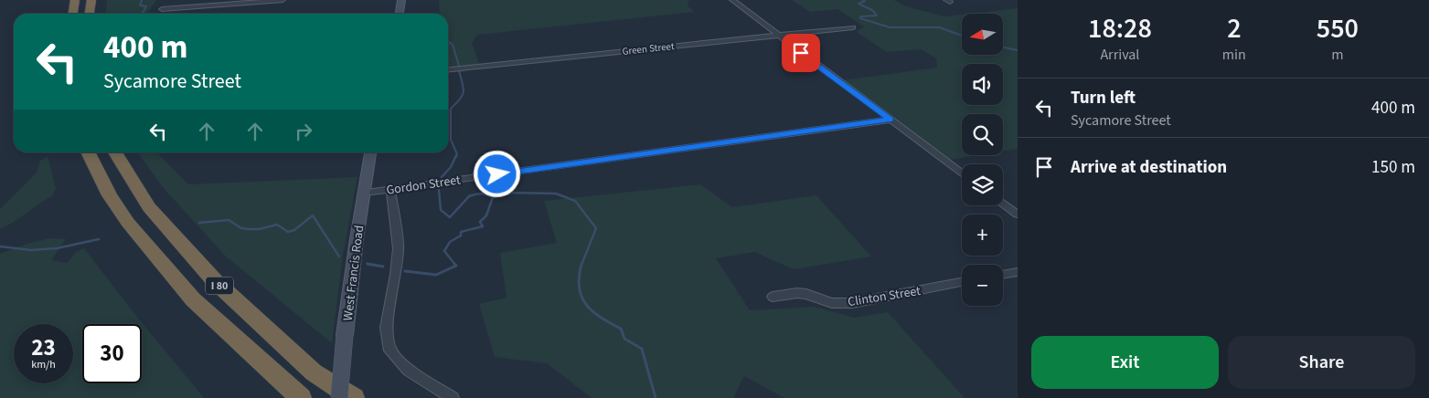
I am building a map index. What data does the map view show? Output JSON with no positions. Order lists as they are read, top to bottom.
{
  "streets": {
    "highway": ["I 80"],
    "street": [
      "Green Street",
      "Gordon Street",
      "West Francis Road",
      "Clinton Street"
    ]
  },
  "crossings": [
    ["Gordon Street", "West Francis Road"]
  ],
  "north": "left",
  "page": {
    "eta": [
      "18:28",
      "Arrival",
      "2",
      "min",
      "550",
      "m"
    ],
    "map_buttons": ["+", "−"],
    "turn": ["400 m", "Sycamore Street"],
    "list": [
      {
        "name": "Turn left",
        "note": "Sycamore Street",
        "value": "400 m"
      },
      {
        "name": "Arrive at destination",
        "value": "150 m"
      }
    ],
    "speed": "23 km/h",
    "limit": "30",
    "buttons": ["Exit", "Share"]
  }
}
